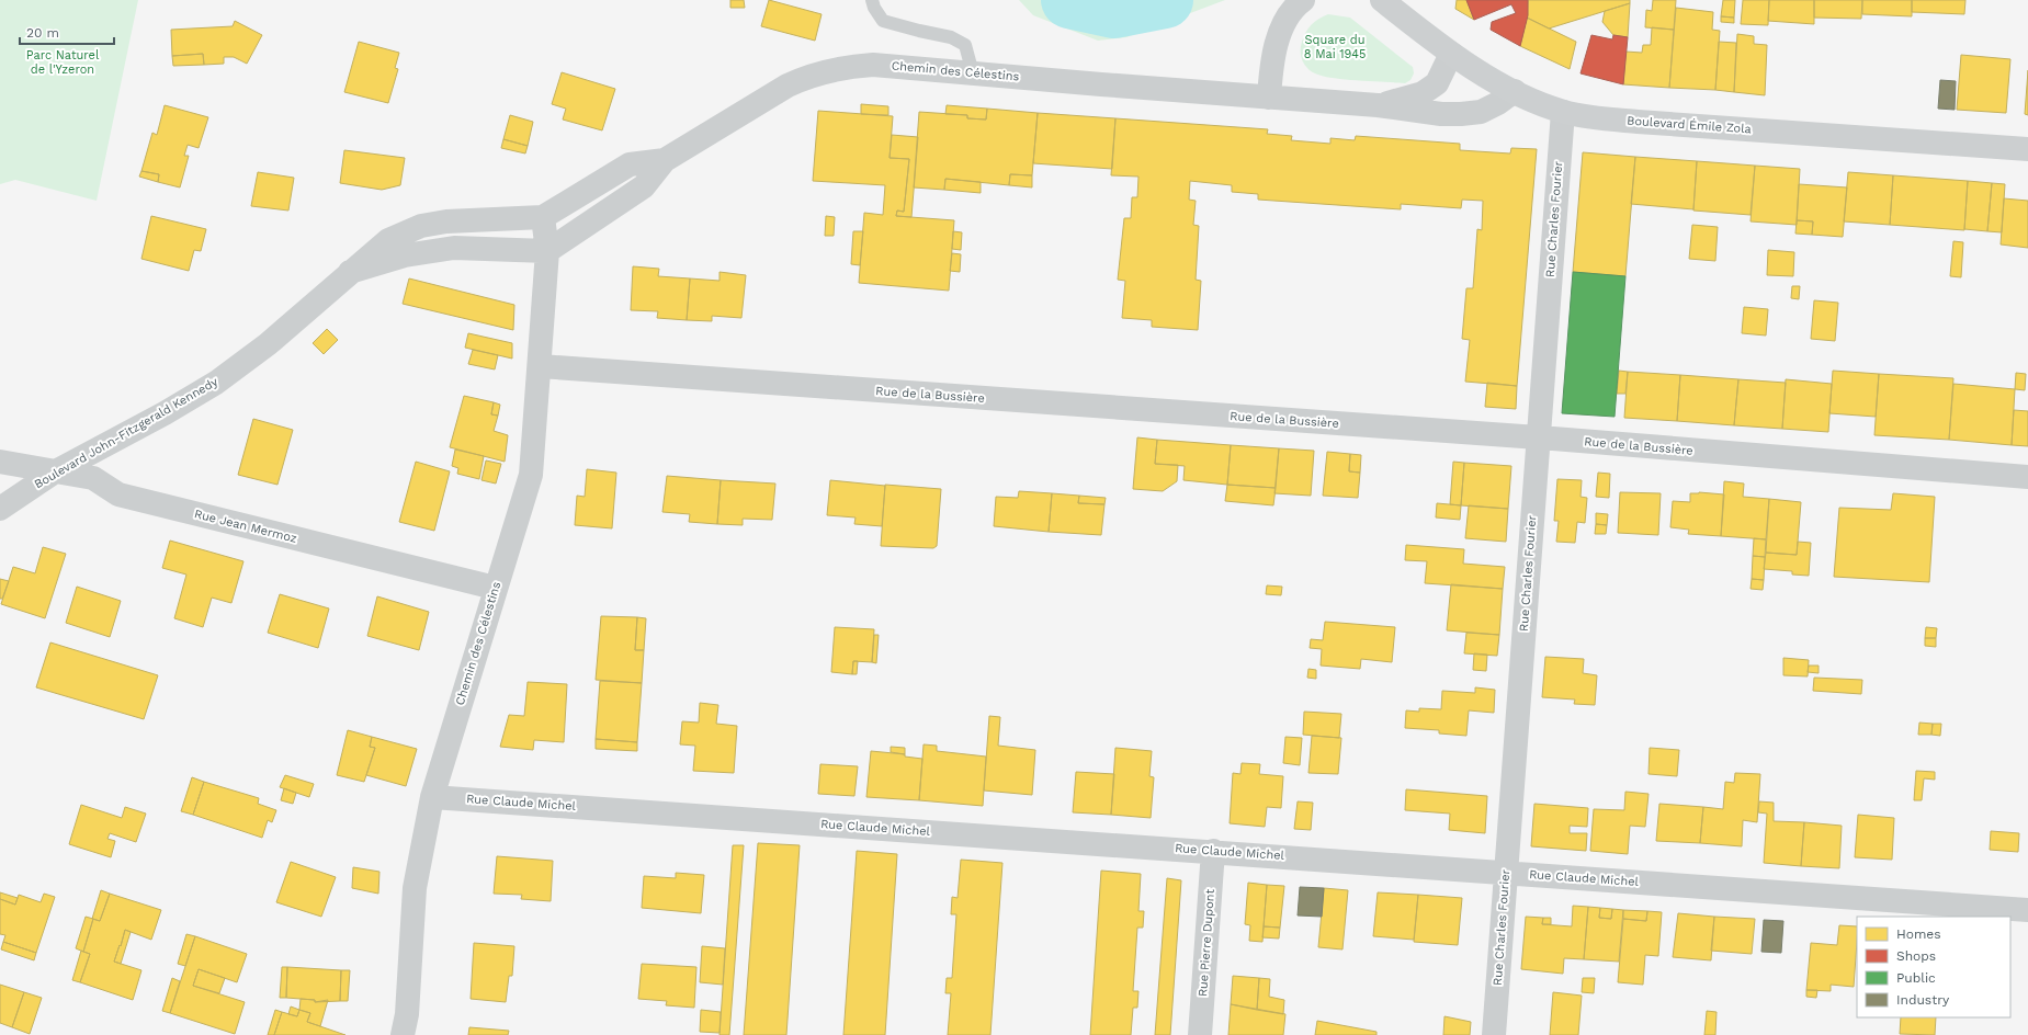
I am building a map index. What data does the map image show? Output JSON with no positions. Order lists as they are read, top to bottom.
{
  "streets": {
    "main road": ["Boulevard Émile Zola"],
    "street": [
      "Chemin des Célestins",
      "Rue Charles Fourier",
      "Rue de la Bussière",
      "Boulevard John-Fitzgerald Kennedy",
      "Rue Jean Mermoz",
      "Rue Claude Michel",
      "Rue Pierre Dupont"
    ]
  },
  "crossings": [
    ["Chemin des Célestins", "Boulevard Émile Zola"],
    ["Chemin des Célestins", "Rue de la Bussière"],
    ["Chemin des Célestins", "Boulevard John-Fitzgerald Kennedy"],
    ["Chemin des Célestins", "Rue Jean Mermoz"],
    ["Chemin des Célestins", "Rue Claude Michel"],
    ["Boulevard Émile Zola", "Rue Charles Fourier"],
    ["Rue Charles Fourier", "Rue de la Bussière"],
    ["Rue Charles Fourier", "Rue Claude Michel"],
    ["Boulevard John-Fitzgerald Kennedy", "Rue Jean Mermoz"],
    ["Rue Claude Michel", "Rue Pierre Dupont"]
  ],
  "parks": ["Square du 8 Mai 1945", "Parc Naturel de l'Yzeron"],
  "legend": [
    "Homes",
    "Shops",
    "Public",
    "Industry"
  ],
  "scale_bar": "20 m"
}
